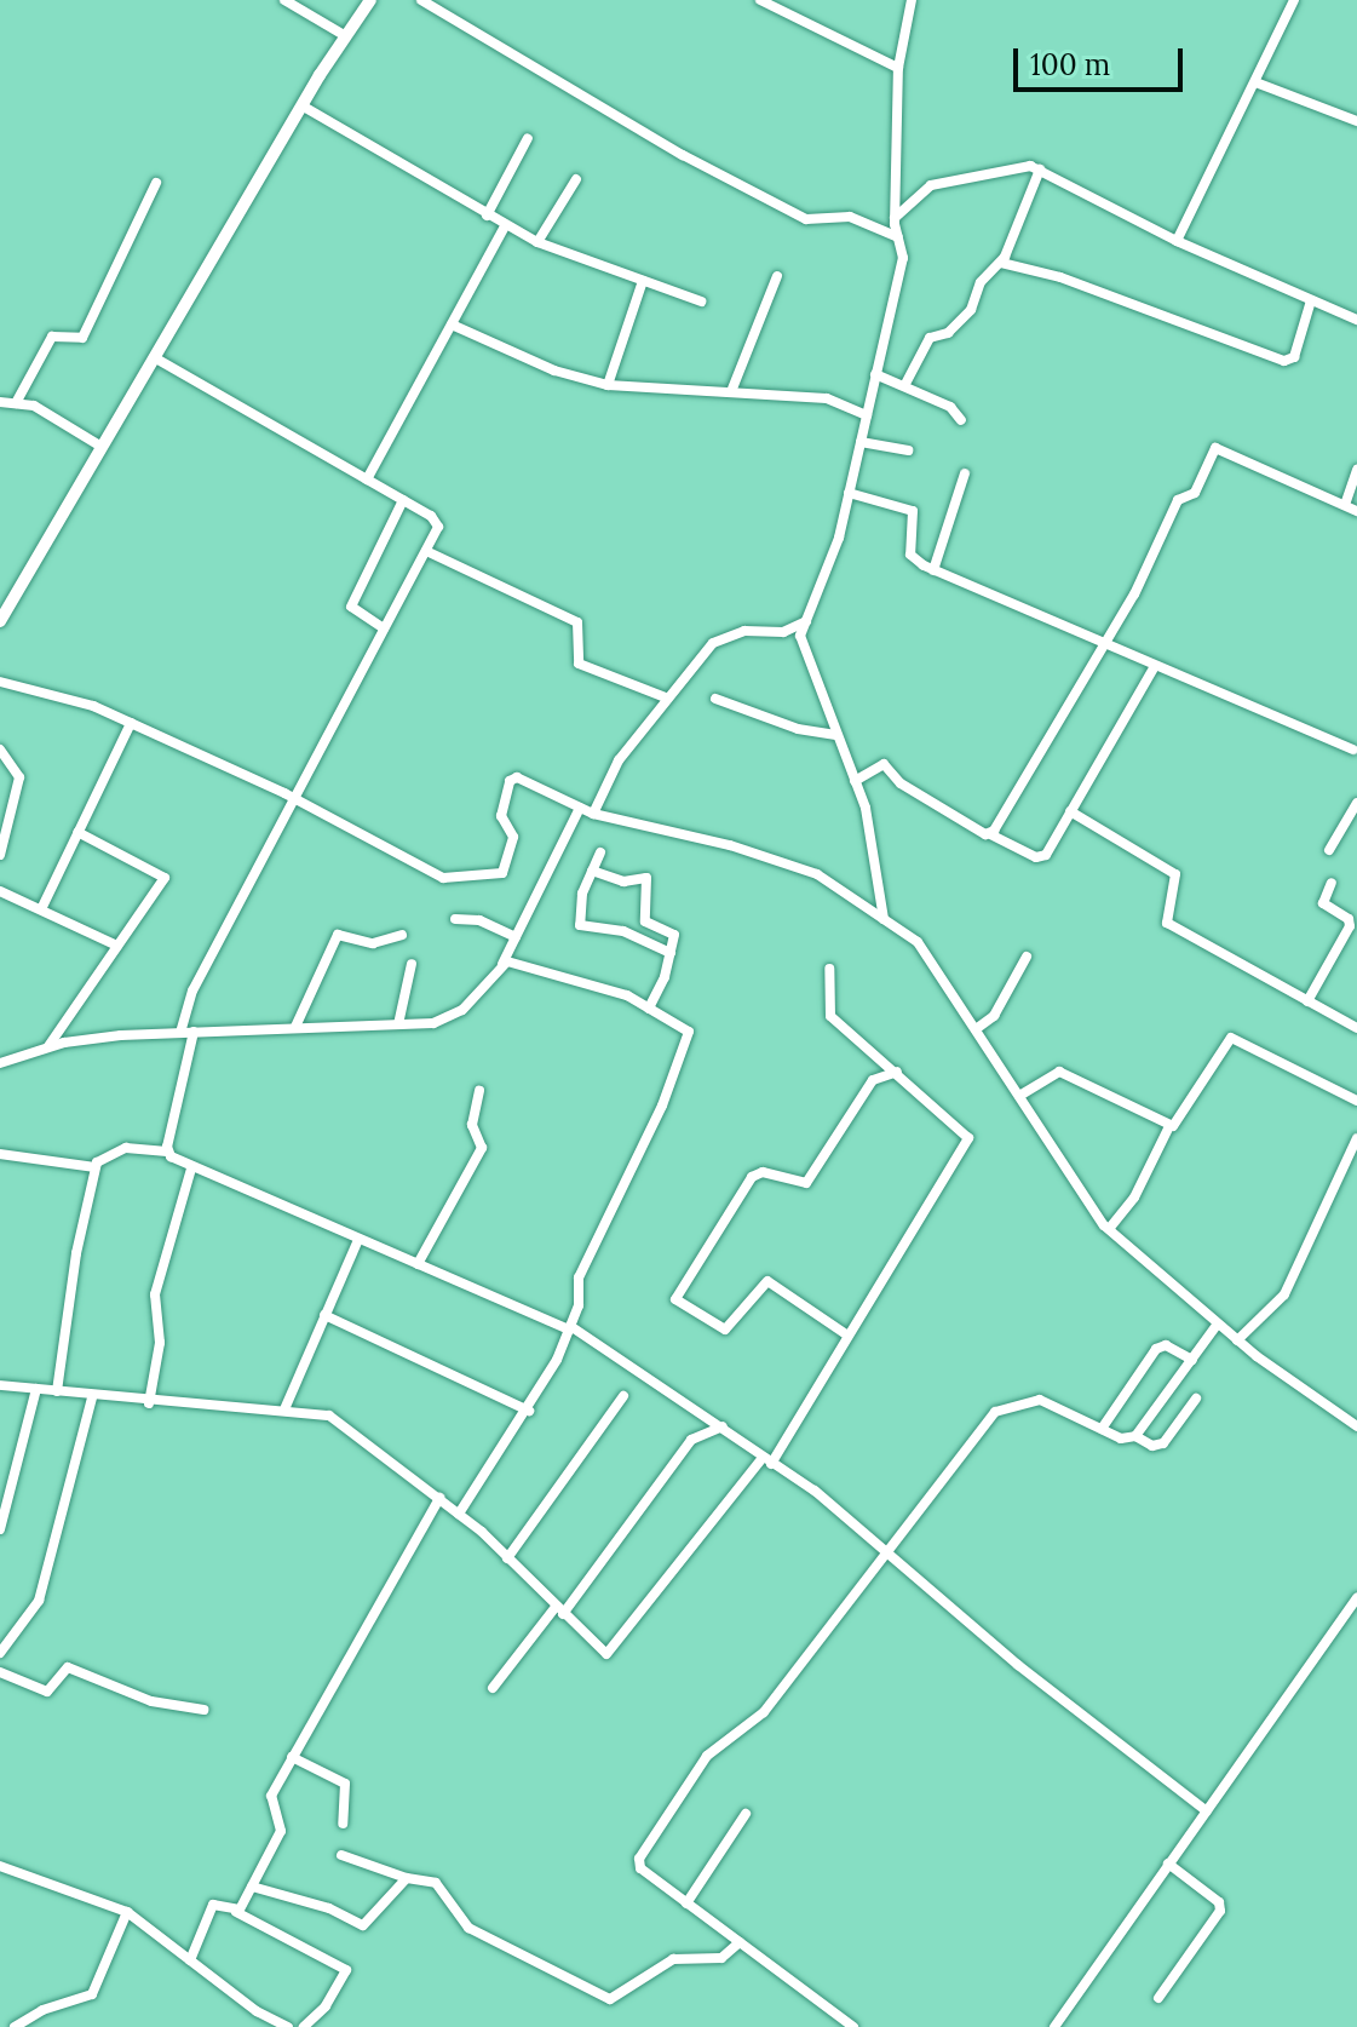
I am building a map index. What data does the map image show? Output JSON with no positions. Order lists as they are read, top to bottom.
{
  "scale_bar": "100 m"
}
